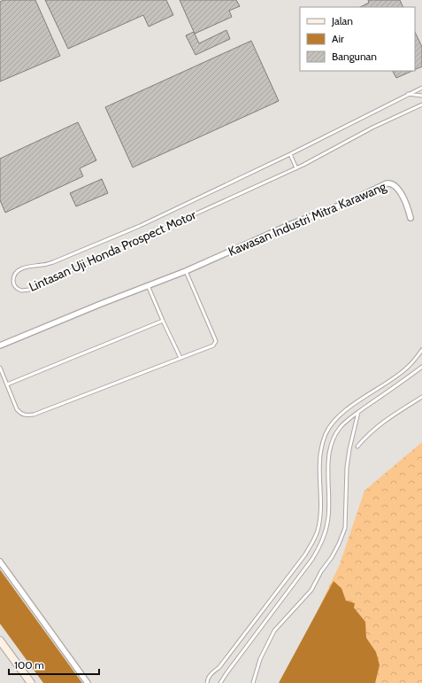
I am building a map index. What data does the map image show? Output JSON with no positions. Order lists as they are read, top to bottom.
{
  "streets": {
    "street": ["Kawasan Industri Mitra Karawang"],
    "lane": ["Lintasan Uji Honda Prospect Motor"]
  },
  "legend": ["Jalan", "Air", "Bangunan"],
  "scale_bar": "100 m"
}
